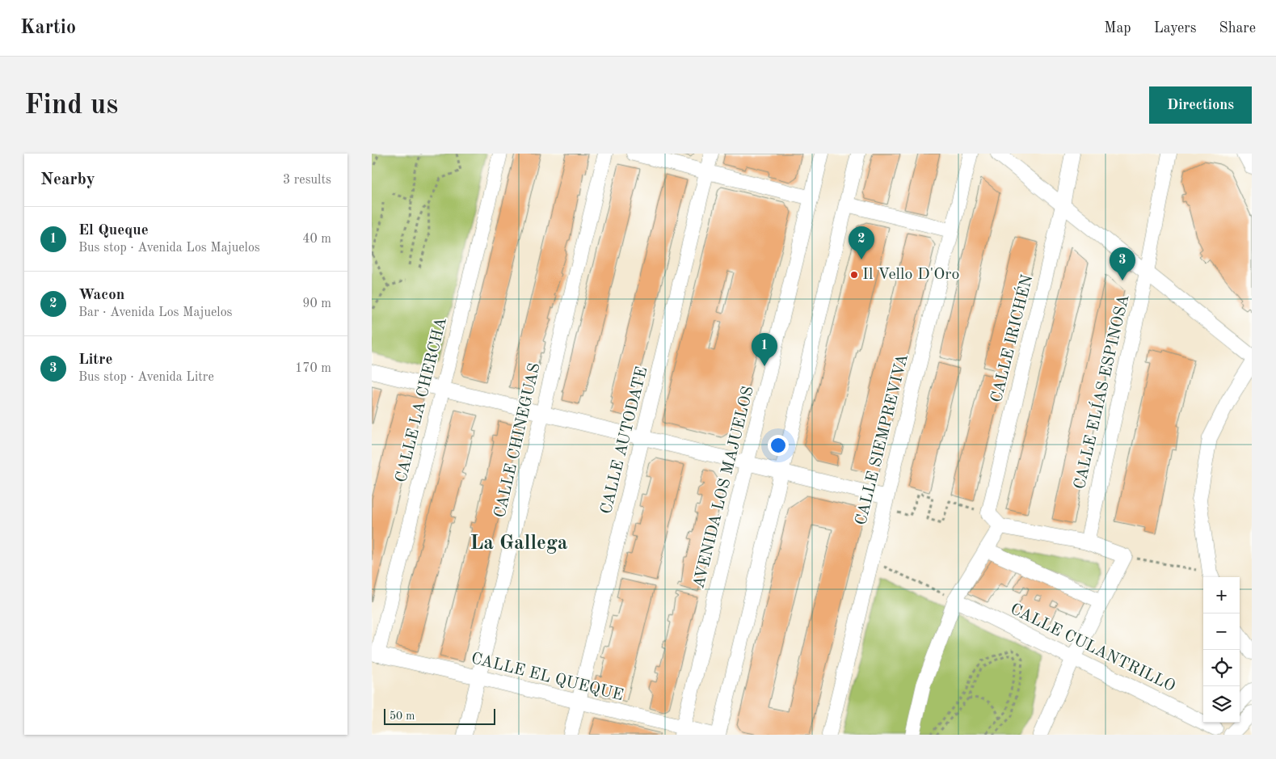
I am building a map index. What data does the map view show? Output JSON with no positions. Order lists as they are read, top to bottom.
{
  "streets": {
    "street": [
      "CALLE IRICHÉN",
      "CALLE ELÍAS ESPINOSA",
      "CALLE LA CHERCHA",
      "CALLE SIEMPREVIVA",
      "CALLE CHINEGUAS",
      "CALLE AUTODATE",
      "AVENIDA LOS MAJUELOS",
      "CALLE CULANTRILLO",
      "CALLE EL QUEQUE"
    ]
  },
  "crossings": [
    ["CALLE LA CHERCHA", "CALLE EL QUEQUE"],
    ["CALLE CHINEGUAS", "CALLE EL QUEQUE"],
    ["CALLE AUTODATE", "CALLE EL QUEQUE"],
    ["AVENIDA LOS MAJUELOS", "CALLE EL QUEQUE"]
  ],
  "districts": ["La Gallega"],
  "places": ["Il Vello D'Oro"],
  "scale_bar": "50 m",
  "page": {
    "header": "Kartio",
    "nav": ["Map", "Layers", "Share"],
    "buttons": "Directions",
    "title": "Find us",
    "heading": ["Nearby", "3 results"],
    "list": [
      {
        "mark": "1",
        "name": "El Queque",
        "note": "Bus stop · Avenida Los Majuelos",
        "value": "40 m"
      },
      {
        "mark": "2",
        "name": "Wacon",
        "note": "Bar · Avenida Los Majuelos",
        "value": "90 m"
      },
      {
        "mark": "3",
        "name": "Litre",
        "note": "Bus stop · Avenida Litre",
        "value": "170 m"
      }
    ],
    "pins": ["2", "3", "1"],
    "map_buttons": ["+", "−"],
    "scale": "50 m"
  }
}
